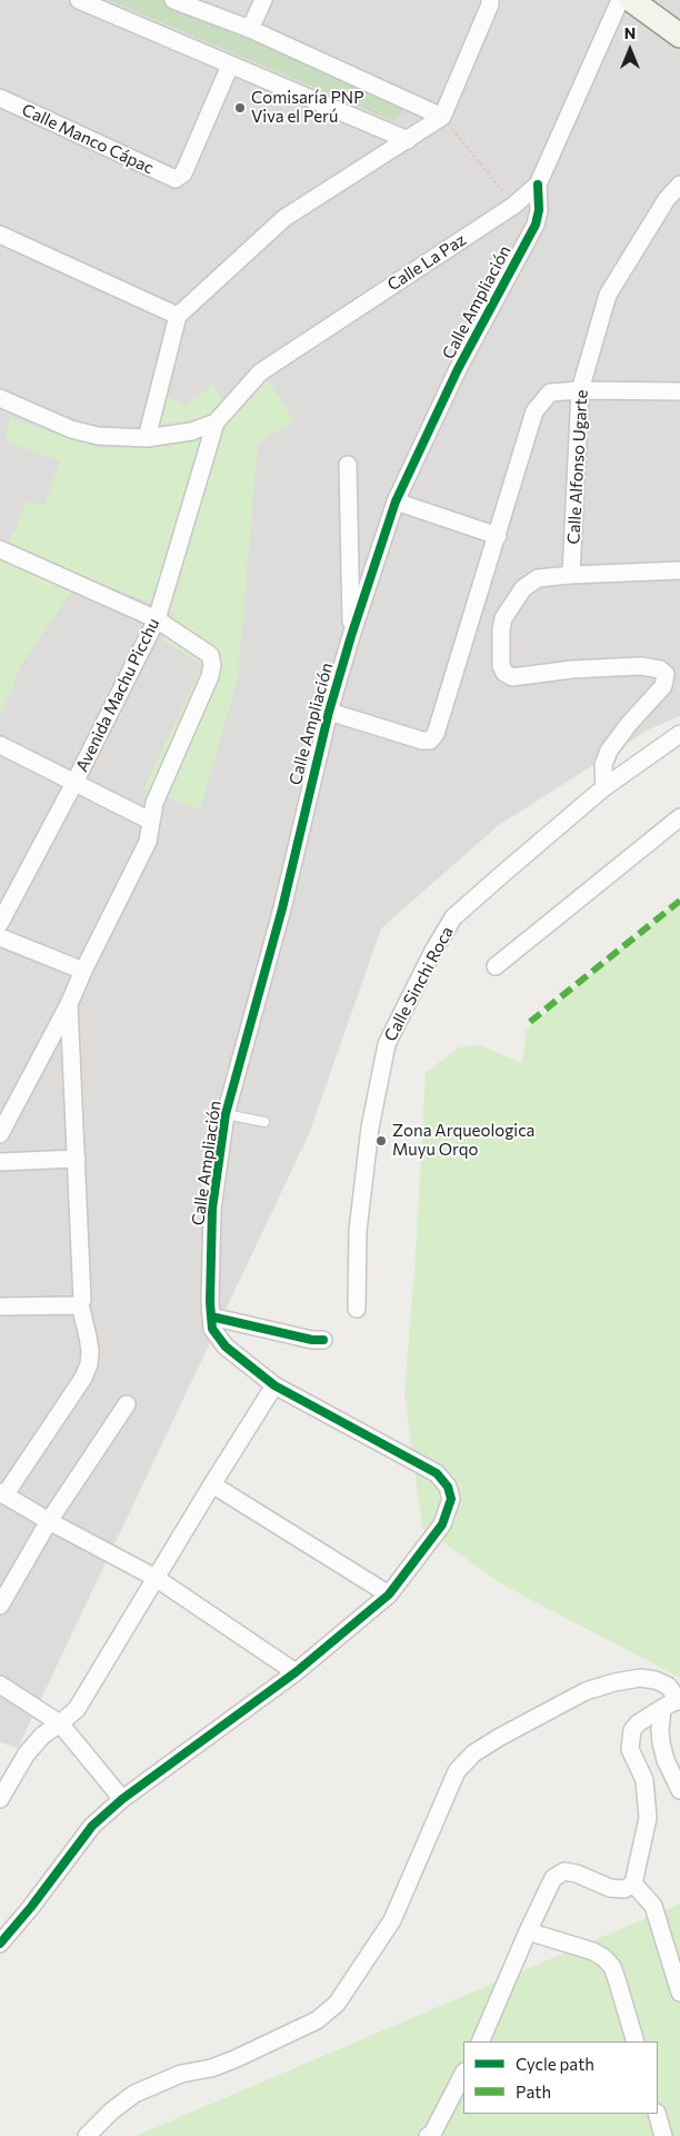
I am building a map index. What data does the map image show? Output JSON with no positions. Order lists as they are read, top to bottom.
{
  "streets": {
    "street": [
      "Calle Manco Cápac",
      "Calle La Paz",
      "Calle Ampliación",
      "Calle Alfonso Ugarte",
      "Avenida Machu Picchu",
      "Calle Sinchi Roca"
    ]
  },
  "crossings": [
    ["Calle La Paz", "Calle Ampliación"],
    ["Calle La Paz", "Avenida Machu Picchu"]
  ],
  "places": ["Comisaría PNP Viva el Perú", "Zona Arqueologica Muyu Orqo"],
  "legend": ["Cycle path", "Path"],
  "north": "top"
}
